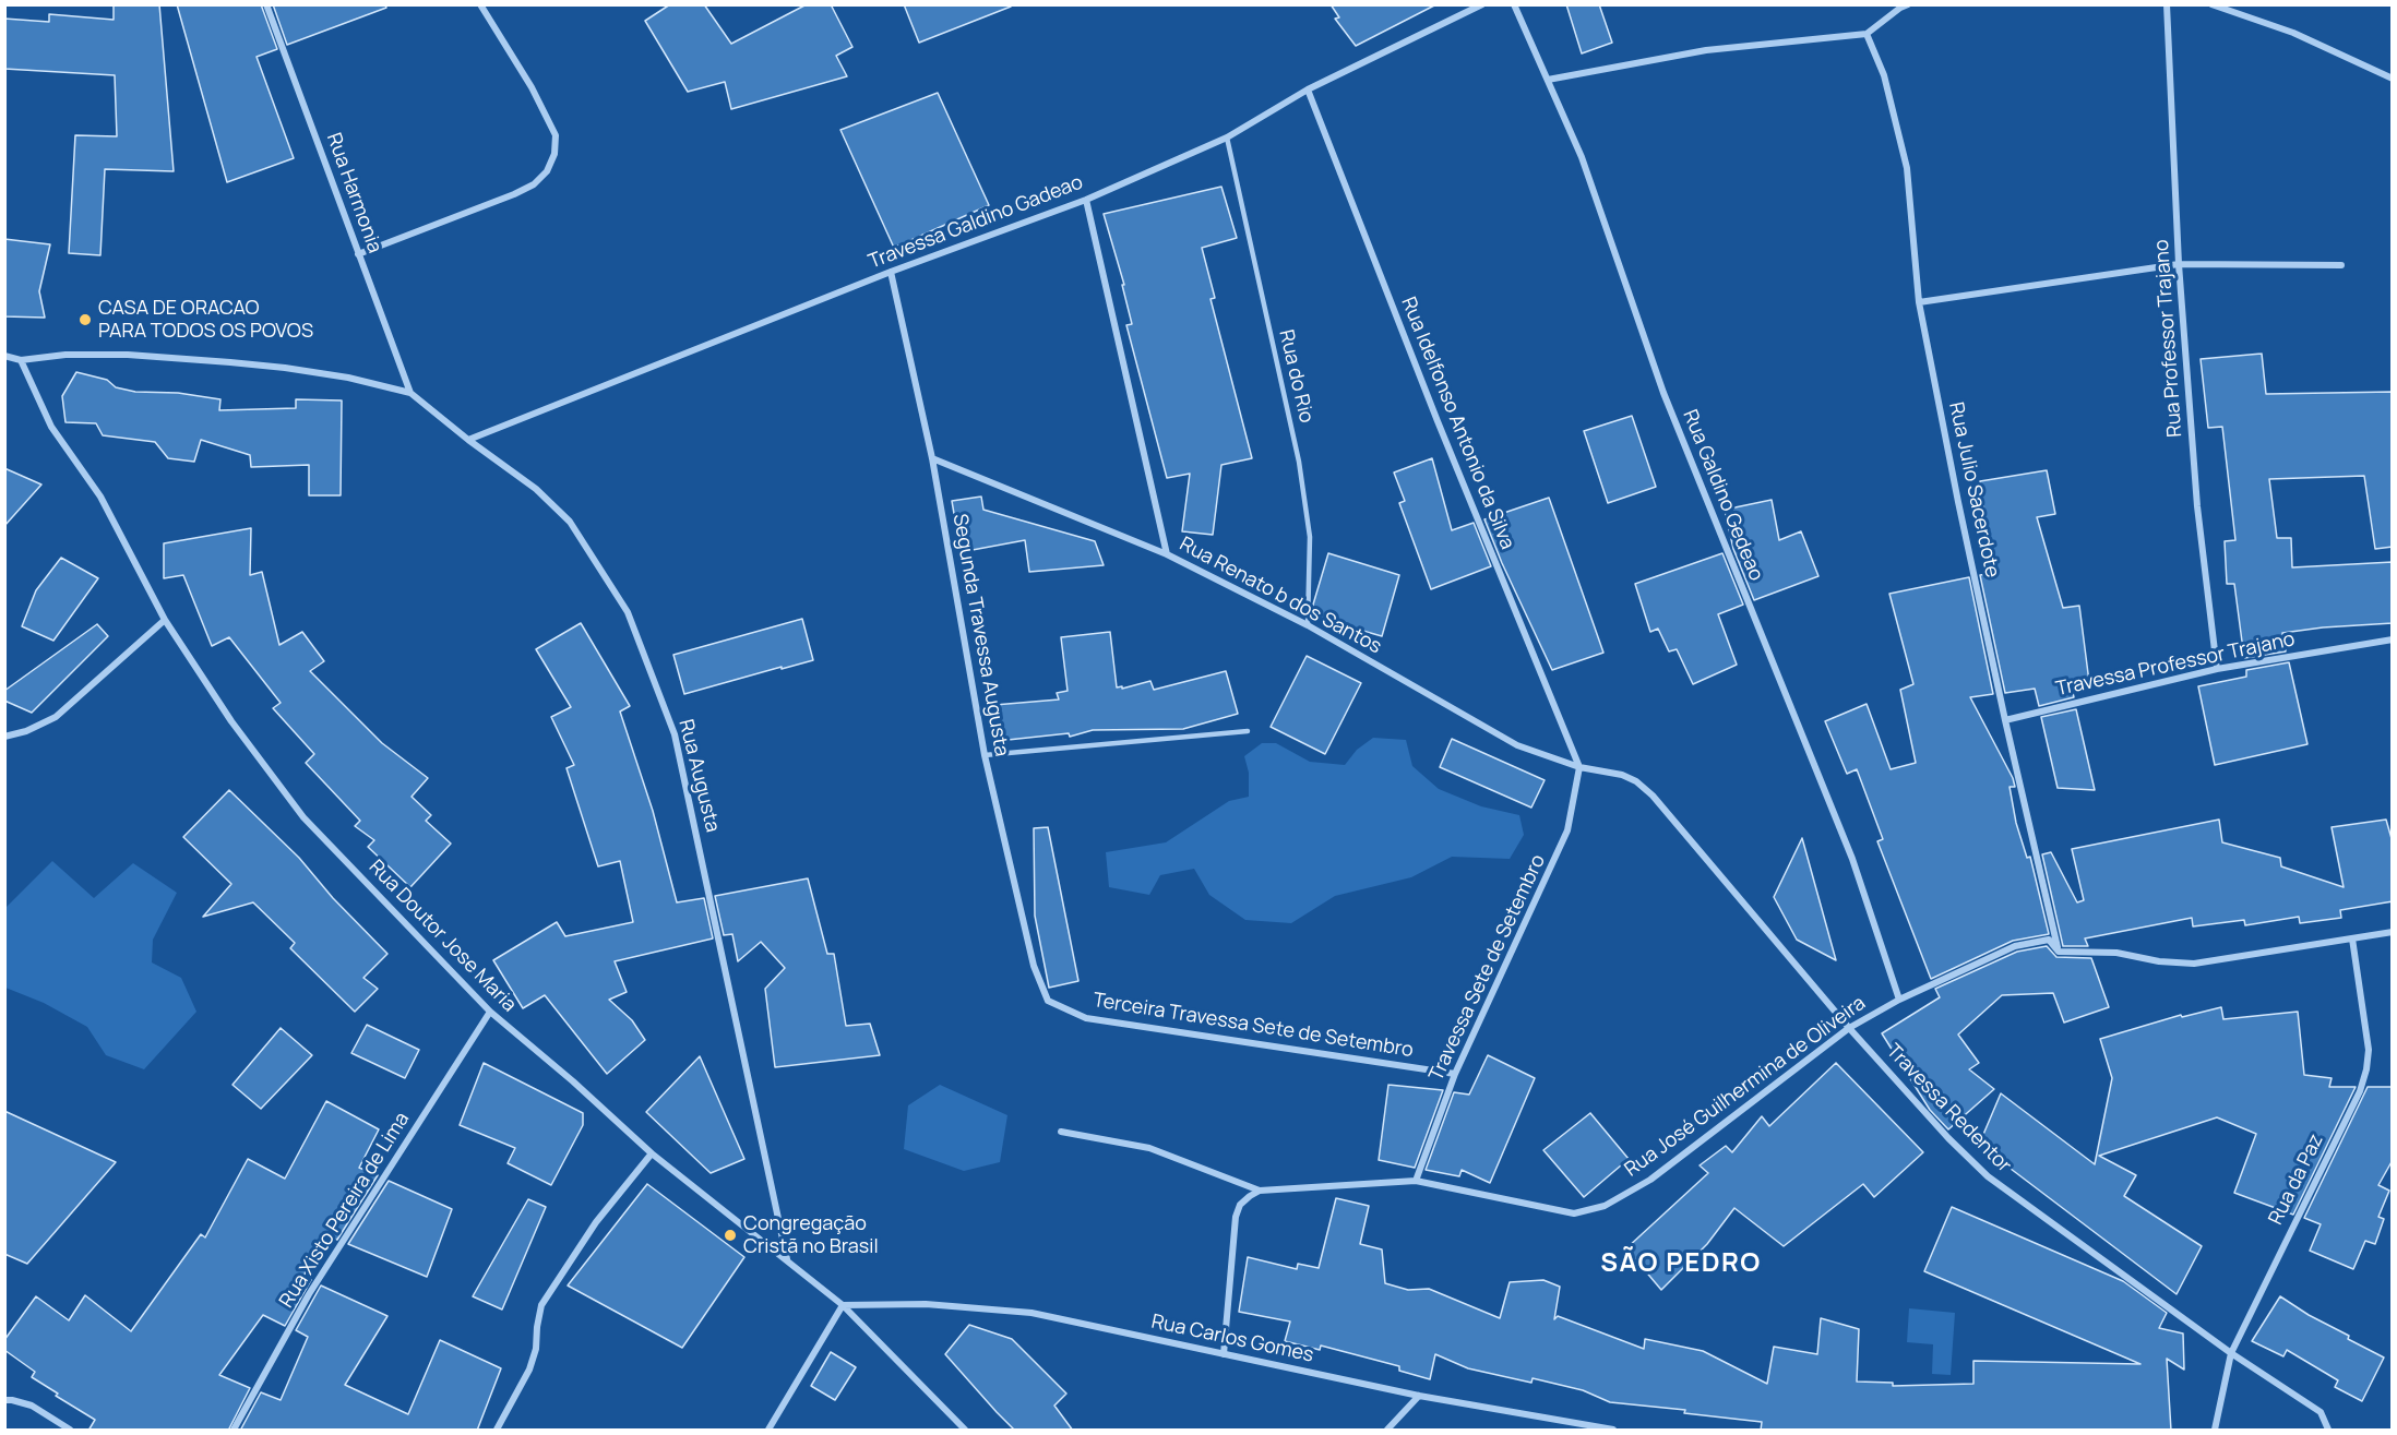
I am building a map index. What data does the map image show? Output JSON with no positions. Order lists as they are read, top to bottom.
{
  "streets": {
    "street": [
      "Rua Harmonia",
      "Travessa Galdino Gadeao",
      "Rua Professor Trajano",
      "Rua Idelfonso Antonio da Silva",
      "Rua Julio Sacerdote",
      "Rua Galdino Gedeao",
      "Rua Renato b dos Santos",
      "Segunda Travessa Augusta",
      "Travessa Professor Trajano",
      "Rua Augusta",
      "Rua Doutor Jose Maria",
      "Travessa Sete de Setembro",
      "Terceira Travessa Sete de Setembro",
      "Rua José Guilhermina de Oliveira",
      "Travessa Redentor",
      "Rua da Paz",
      "Rua Xisto Pereira de Lima",
      "Rua Carlos Gomes"
    ],
    "lane": ["Rua do Rio"]
  },
  "crossings": [
    ["Rua Harmonia", "Rua Augusta"],
    ["Travessa Galdino Gadeao", "Rua do Rio"],
    ["Travessa Galdino Gadeao", "Rua Idelfonso Antonio da Silva"],
    ["Travessa Galdino Gadeao", "Segunda Travessa Augusta"],
    ["Travessa Galdino Gadeao", "Rua Augusta"],
    ["Rua Professor Trajano", "Travessa Professor Trajano"],
    ["Rua do Rio", "Rua Renato b dos Santos"],
    ["Rua Idelfonso Antonio da Silva", "Rua Renato b dos Santos"],
    ["Rua Idelfonso Antonio da Silva", "Travessa Sete de Setembro"],
    ["Rua Julio Sacerdote", "Travessa Professor Trajano"],
    ["Rua Julio Sacerdote", "Rua José Guilhermina de Oliveira"],
    ["Rua Galdino Gedeao", "Rua José Guilhermina de Oliveira"],
    ["Rua Renato b dos Santos", "Segunda Travessa Augusta"],
    ["Rua Renato b dos Santos", "Travessa Sete de Setembro"],
    ["Rua Renato b dos Santos", "Travessa Redentor"],
    ["Segunda Travessa Augusta", "Terceira Travessa Sete de Setembro"],
    ["Rua Augusta", "Rua Doutor Jose Maria"],
    ["Rua Doutor Jose Maria", "Rua Xisto Pereira de Lima"],
    ["Rua Doutor Jose Maria", "Rua Carlos Gomes"],
    ["Travessa Sete de Setembro", "Terceira Travessa Sete de Setembro"],
    ["Travessa Sete de Setembro", "Rua José Guilhermina de Oliveira"],
    ["Rua José Guilhermina de Oliveira", "Travessa Redentor"],
    ["Rua José Guilhermina de Oliveira", "Rua da Paz"],
    ["Travessa Redentor", "Rua da Paz"]
  ],
  "districts": ["SÃO PEDRO"],
  "places": ["CASA DE ORACAO PARA TODOS OS POVOS", "Congregação Cristã no Brasil"]
}
